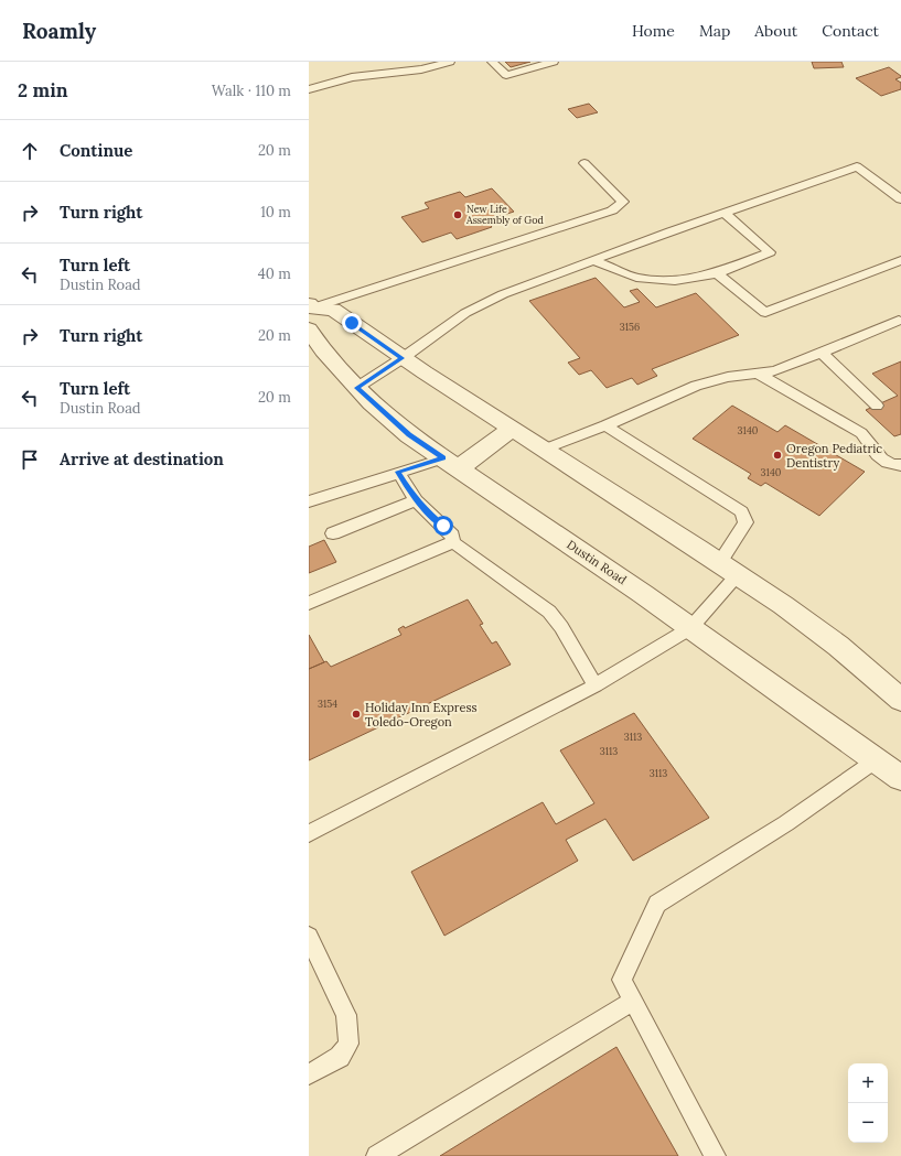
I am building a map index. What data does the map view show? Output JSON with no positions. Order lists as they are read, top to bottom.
{
  "streets": {
    "street": ["Dustin Road"]
  },
  "places": ["New Life Assembly of God", "Oregon Pediatric Dentistry", "Holiday Inn Express Toledo-Oregon"],
  "house_numbers": [
    "3156",
    "3140",
    "3140",
    "3154",
    "3113",
    "3113",
    "3113"
  ],
  "page": {
    "header": "Roamly",
    "nav": [
      "Home",
      "Map",
      "About",
      "Contact"
    ],
    "heading": ["2 min", "Walk · 110 m"],
    "list": [
      ["Continue", "20 m"],
      ["Turn right", "10 m"],
      ["Turn left", "Dustin Road", "40 m"],
      ["Turn right", "20 m"],
      ["Turn left", "Dustin Road", "20 m"],
      "Arrive at destination"
    ],
    "map_buttons": ["+", "−"]
  }
}
